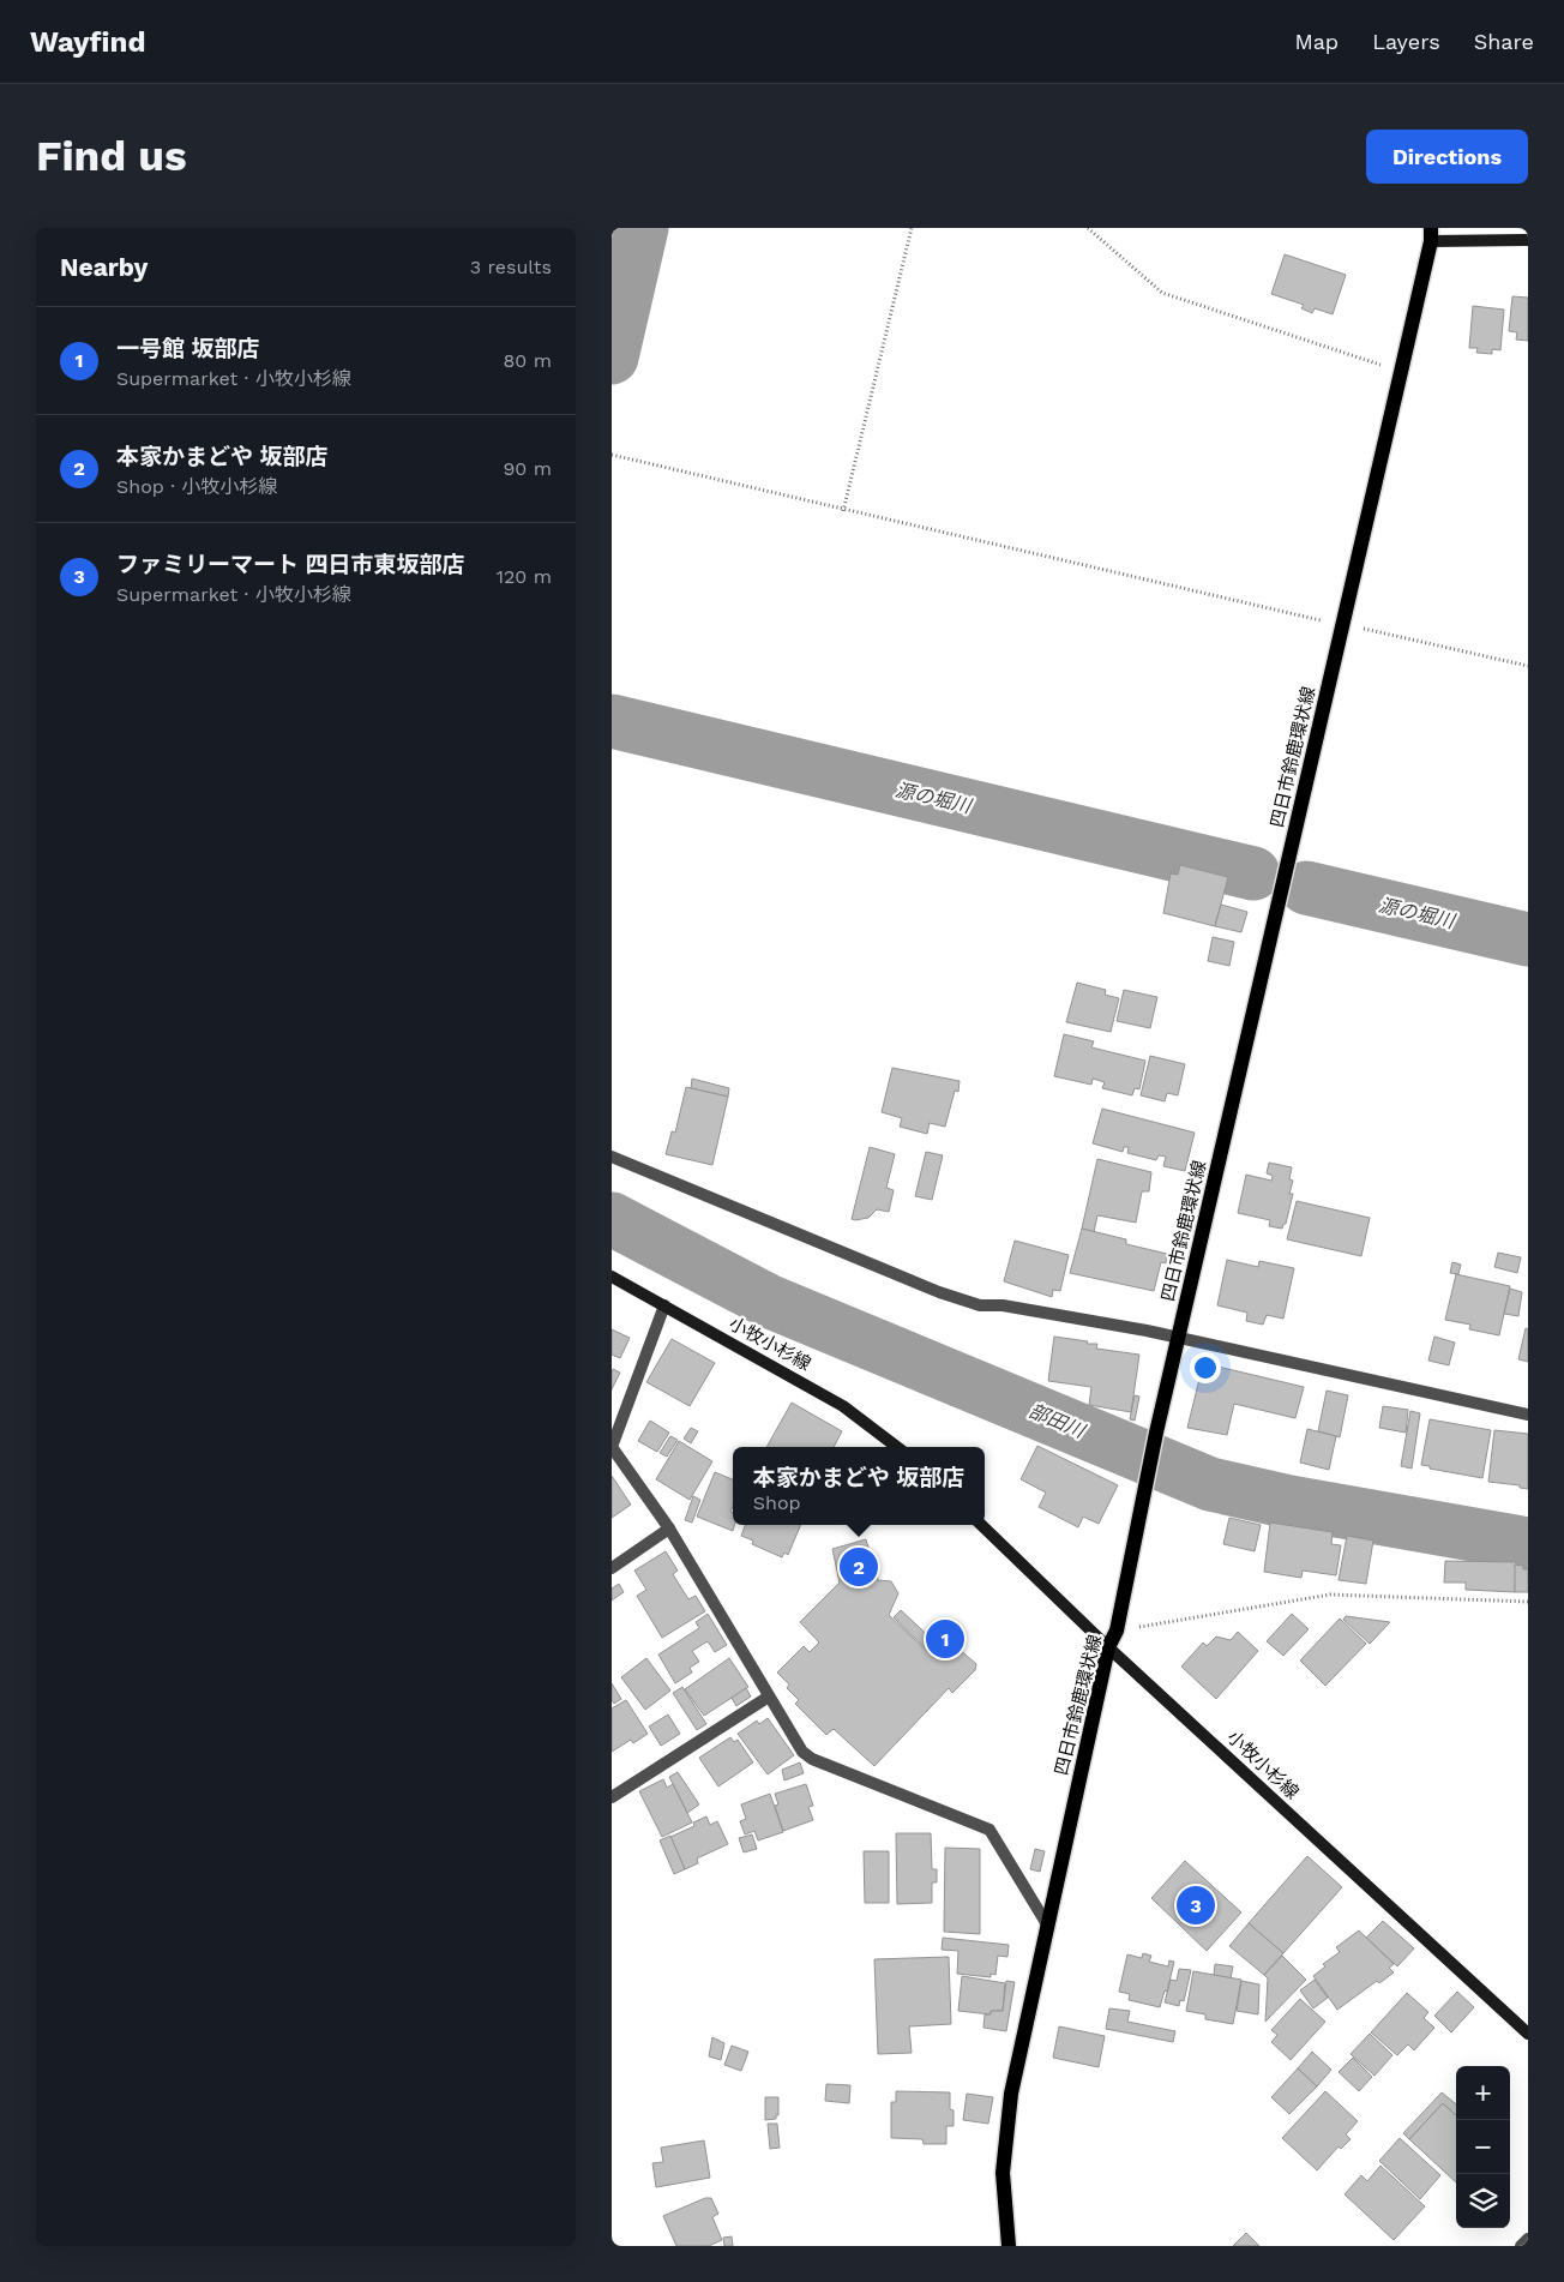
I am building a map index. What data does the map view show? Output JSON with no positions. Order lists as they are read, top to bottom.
{
  "streets": {
    "main road": ["四日市鈴鹿環状線", "小牧小杉線"]
  },
  "crossings": [
    ["四日市鈴鹿環状線", "小牧小杉線"]
  ],
  "water": ["源の堀川", "部田川"],
  "page": {
    "header": "Wayfind",
    "nav": ["Map", "Layers", "Share"],
    "buttons": "Directions",
    "title": "Find us",
    "heading": ["Nearby", "3 results"],
    "list": [
      {
        "mark": "1",
        "name": "一号館 坂部店",
        "note": "Supermarket · 小牧小杉線",
        "value": "80 m"
      },
      {
        "mark": "2",
        "name": "本家かまどや 坂部店",
        "note": "Shop · 小牧小杉線",
        "value": "90 m"
      },
      {
        "mark": "3",
        "name": "ファミリーマート 四日市東坂部店",
        "note": "Supermarket · 小牧小杉線",
        "value": "120 m"
      }
    ],
    "popup": ["本家かまどや 坂部店", "Shop"],
    "pins": ["2", "1", "3"],
    "map_buttons": ["+", "−"]
  }
}
